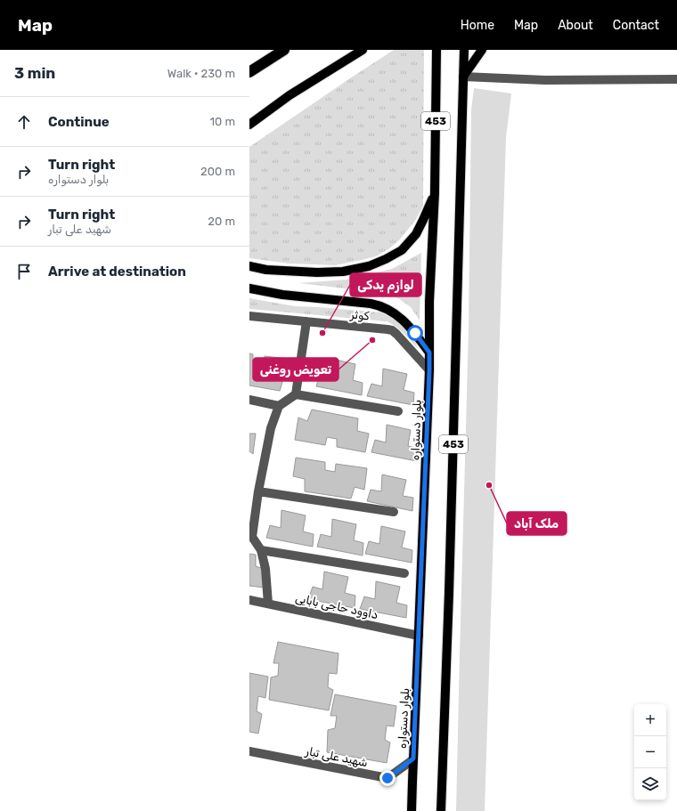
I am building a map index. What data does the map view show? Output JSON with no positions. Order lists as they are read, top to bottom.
{
  "streets": {
    "main road": ["453", "بلوار دستواره"],
    "street": ["کوثر", "داوود حاجی بابایی", "شهید علی تبار"]
  },
  "crossings": [
    ["کوثر", "بلوار دستواره"],
    ["بلوار دستواره", "داوود حاجی بابایی"],
    ["بلوار دستواره", "شهید علی تبار"]
  ],
  "places": ["لوازم یدکی", "تعویض روغنی", "ملک آباد"],
  "page": {
    "header": "Map",
    "nav": [
      "Home",
      "Map",
      "About",
      "Contact"
    ],
    "heading": ["3 min", "Walk · 230 m"],
    "list": [
      ["Continue", "10 m"],
      ["Turn right", "بلوار دستواره", "200 m"],
      ["Turn right", "شهید علی تبار", "20 m"],
      "Arrive at destination"
    ],
    "map_buttons": ["+", "−"]
  }
}
